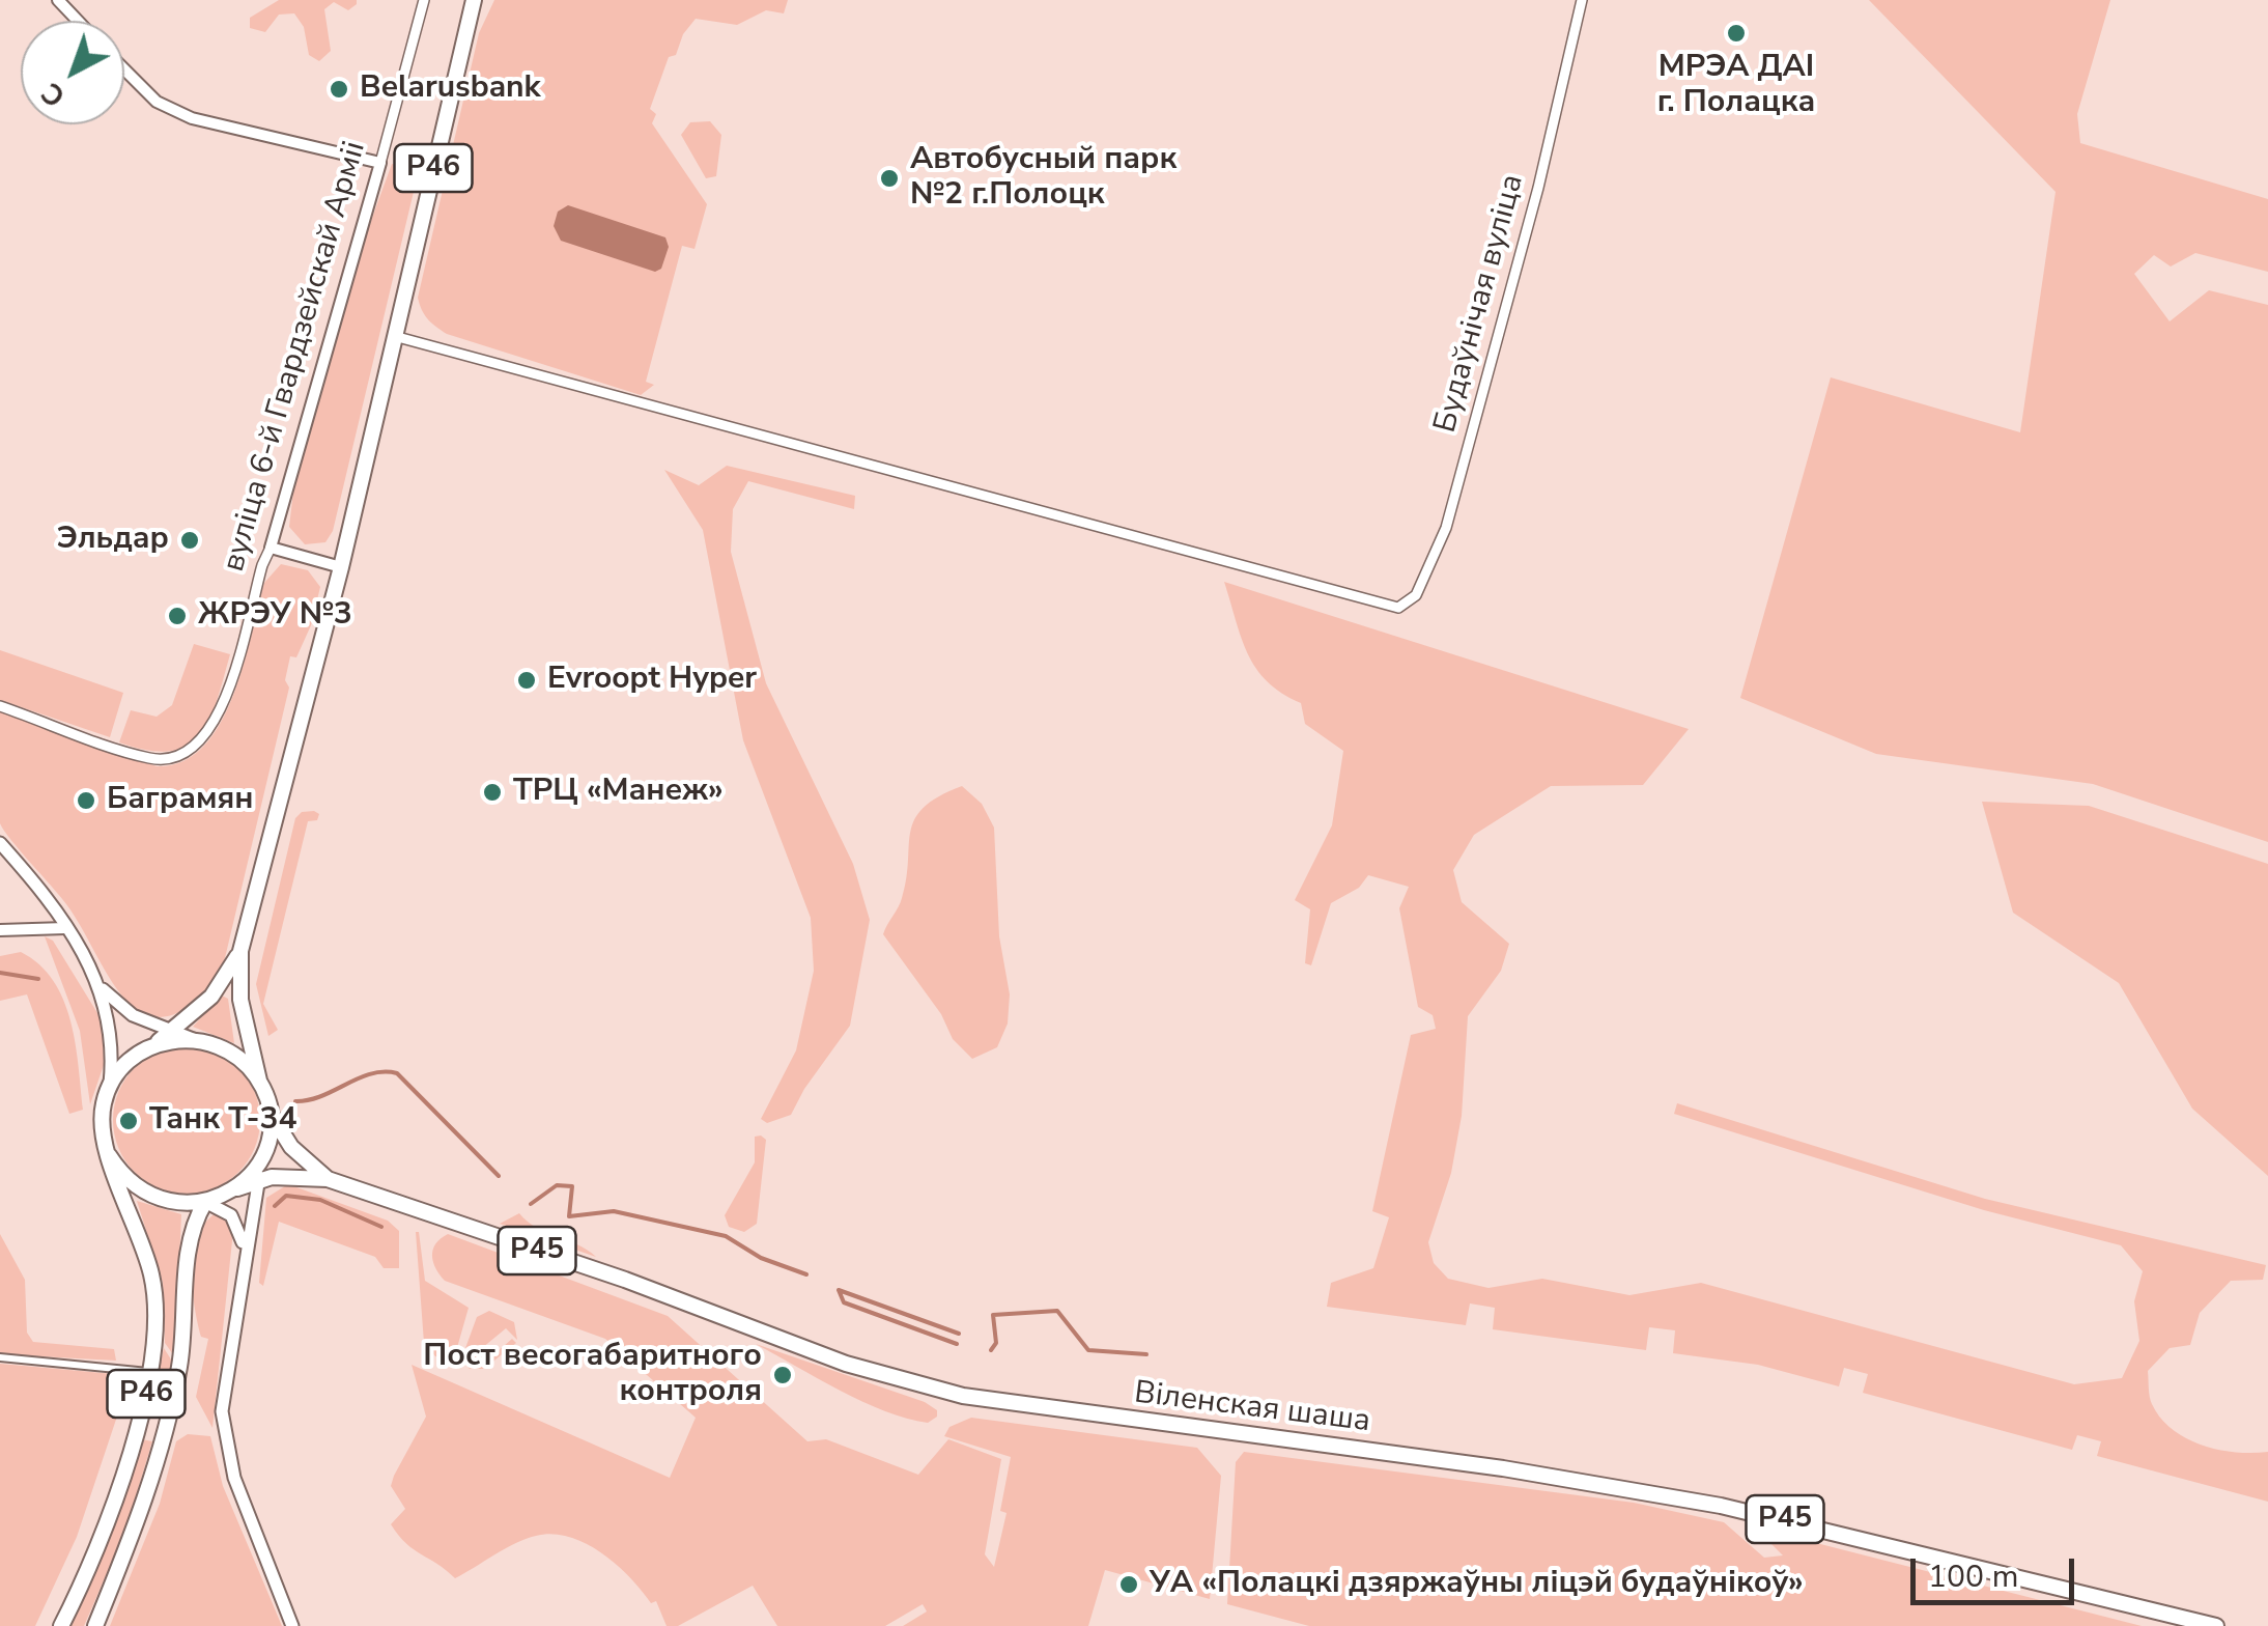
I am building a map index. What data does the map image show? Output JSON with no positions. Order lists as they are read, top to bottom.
{
  "streets": {
    "main road": ["Р46", "Р45", "Віленская шаша"],
    "street": ["Будаўнічая вуліца", "вуліца 6-й Гвардзейскай Арміі"]
  },
  "crossings": [
    ["Р46", "Будаўнічая вуліца"],
    ["Р46", "Р45"],
    ["Р45", "Віленская шаша"]
  ],
  "places": [
    "МРЭА ДАІ г. Полацка",
    "Belarusbank",
    "Автобусный парк №2 г.Полоцк",
    "Эльдар",
    "ЖРЭУ №3",
    "Evroopt Hyper",
    "ТРЦ «Манеж»",
    "Баграмян",
    "Танк Т-34",
    "Пост весогабаритного контроля",
    "УА «Полацкі дзяржаўны ліцэй будаўнікоў»"
  ],
  "scale_bar": "100 m",
  "north": "bottom left"
}
